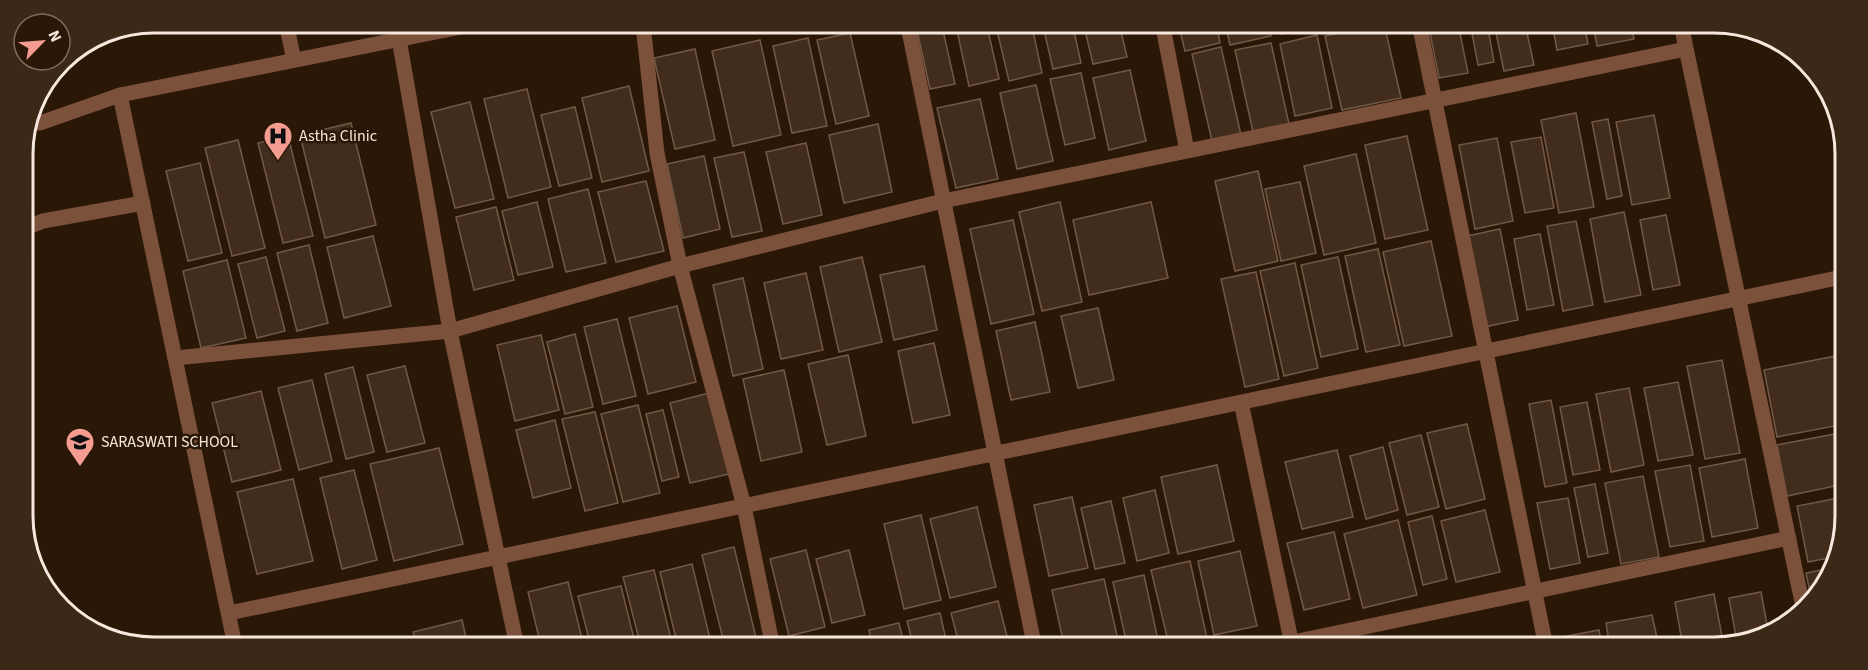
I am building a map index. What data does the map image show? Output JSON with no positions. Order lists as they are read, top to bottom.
{
  "places": {
    "hospital": ["Astha Clinic"],
    "school or university": ["SARASWATI SCHOOL"]
  },
  "north": "top right"
}
